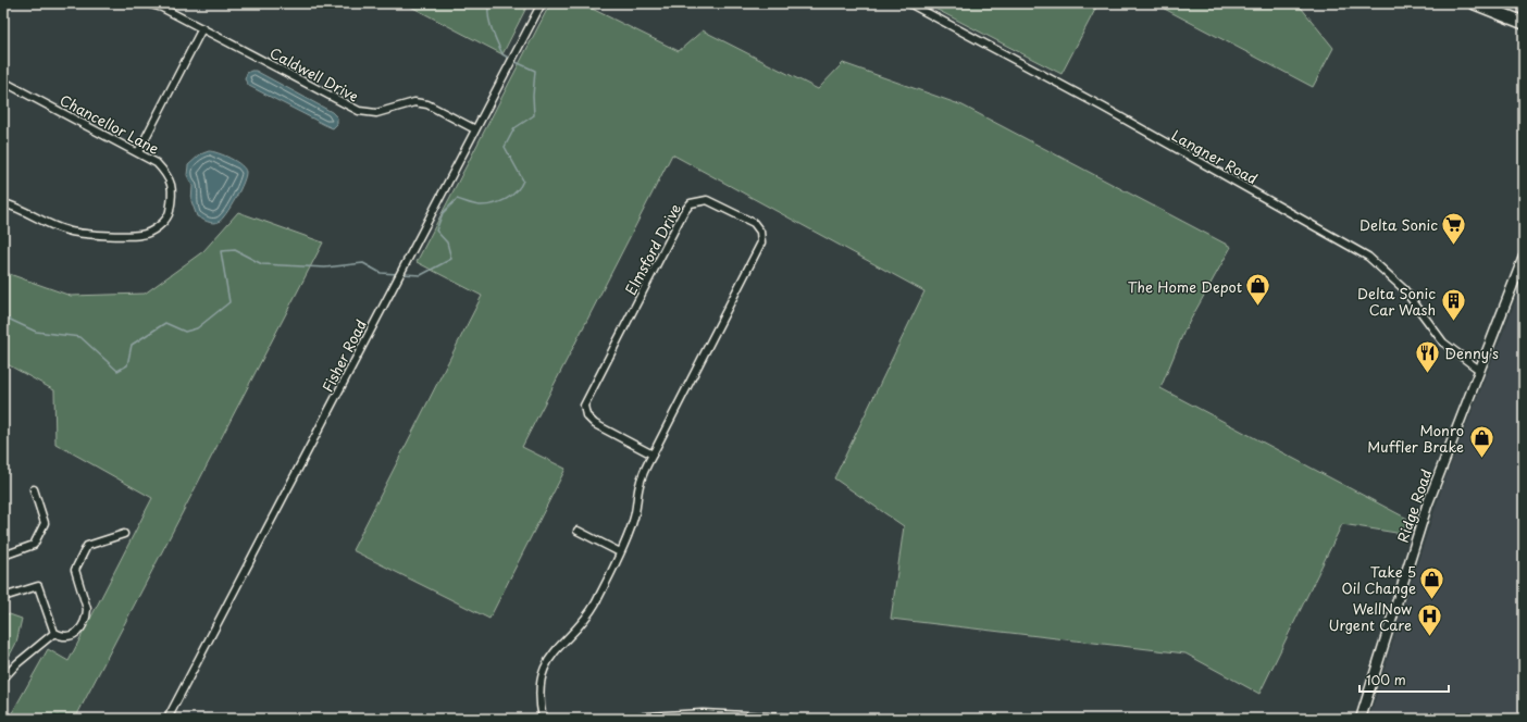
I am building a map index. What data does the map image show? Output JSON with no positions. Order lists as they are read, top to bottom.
{
  "streets": {
    "street": [
      "Caldwell Drive",
      "Chancellor Lane",
      "Langner Road",
      "Elmsford Drive",
      "Fisher Road",
      "Ridge Road"
    ]
  },
  "crossings": [
    ["Caldwell Drive", "Fisher Road"],
    ["Langner Road", "Ridge Road"]
  ],
  "places": {
    "supermarket": ["Delta Sonic"],
    "shop": ["The Home Depot", "Monro Muffler Brake", "Take 5 Oil Change"],
    "building": ["Delta Sonic Car Wash"],
    "restaurant": ["Denny's"],
    "hospital": ["WellNow Urgent Care"]
  },
  "scale_bar": "100 m"
}
